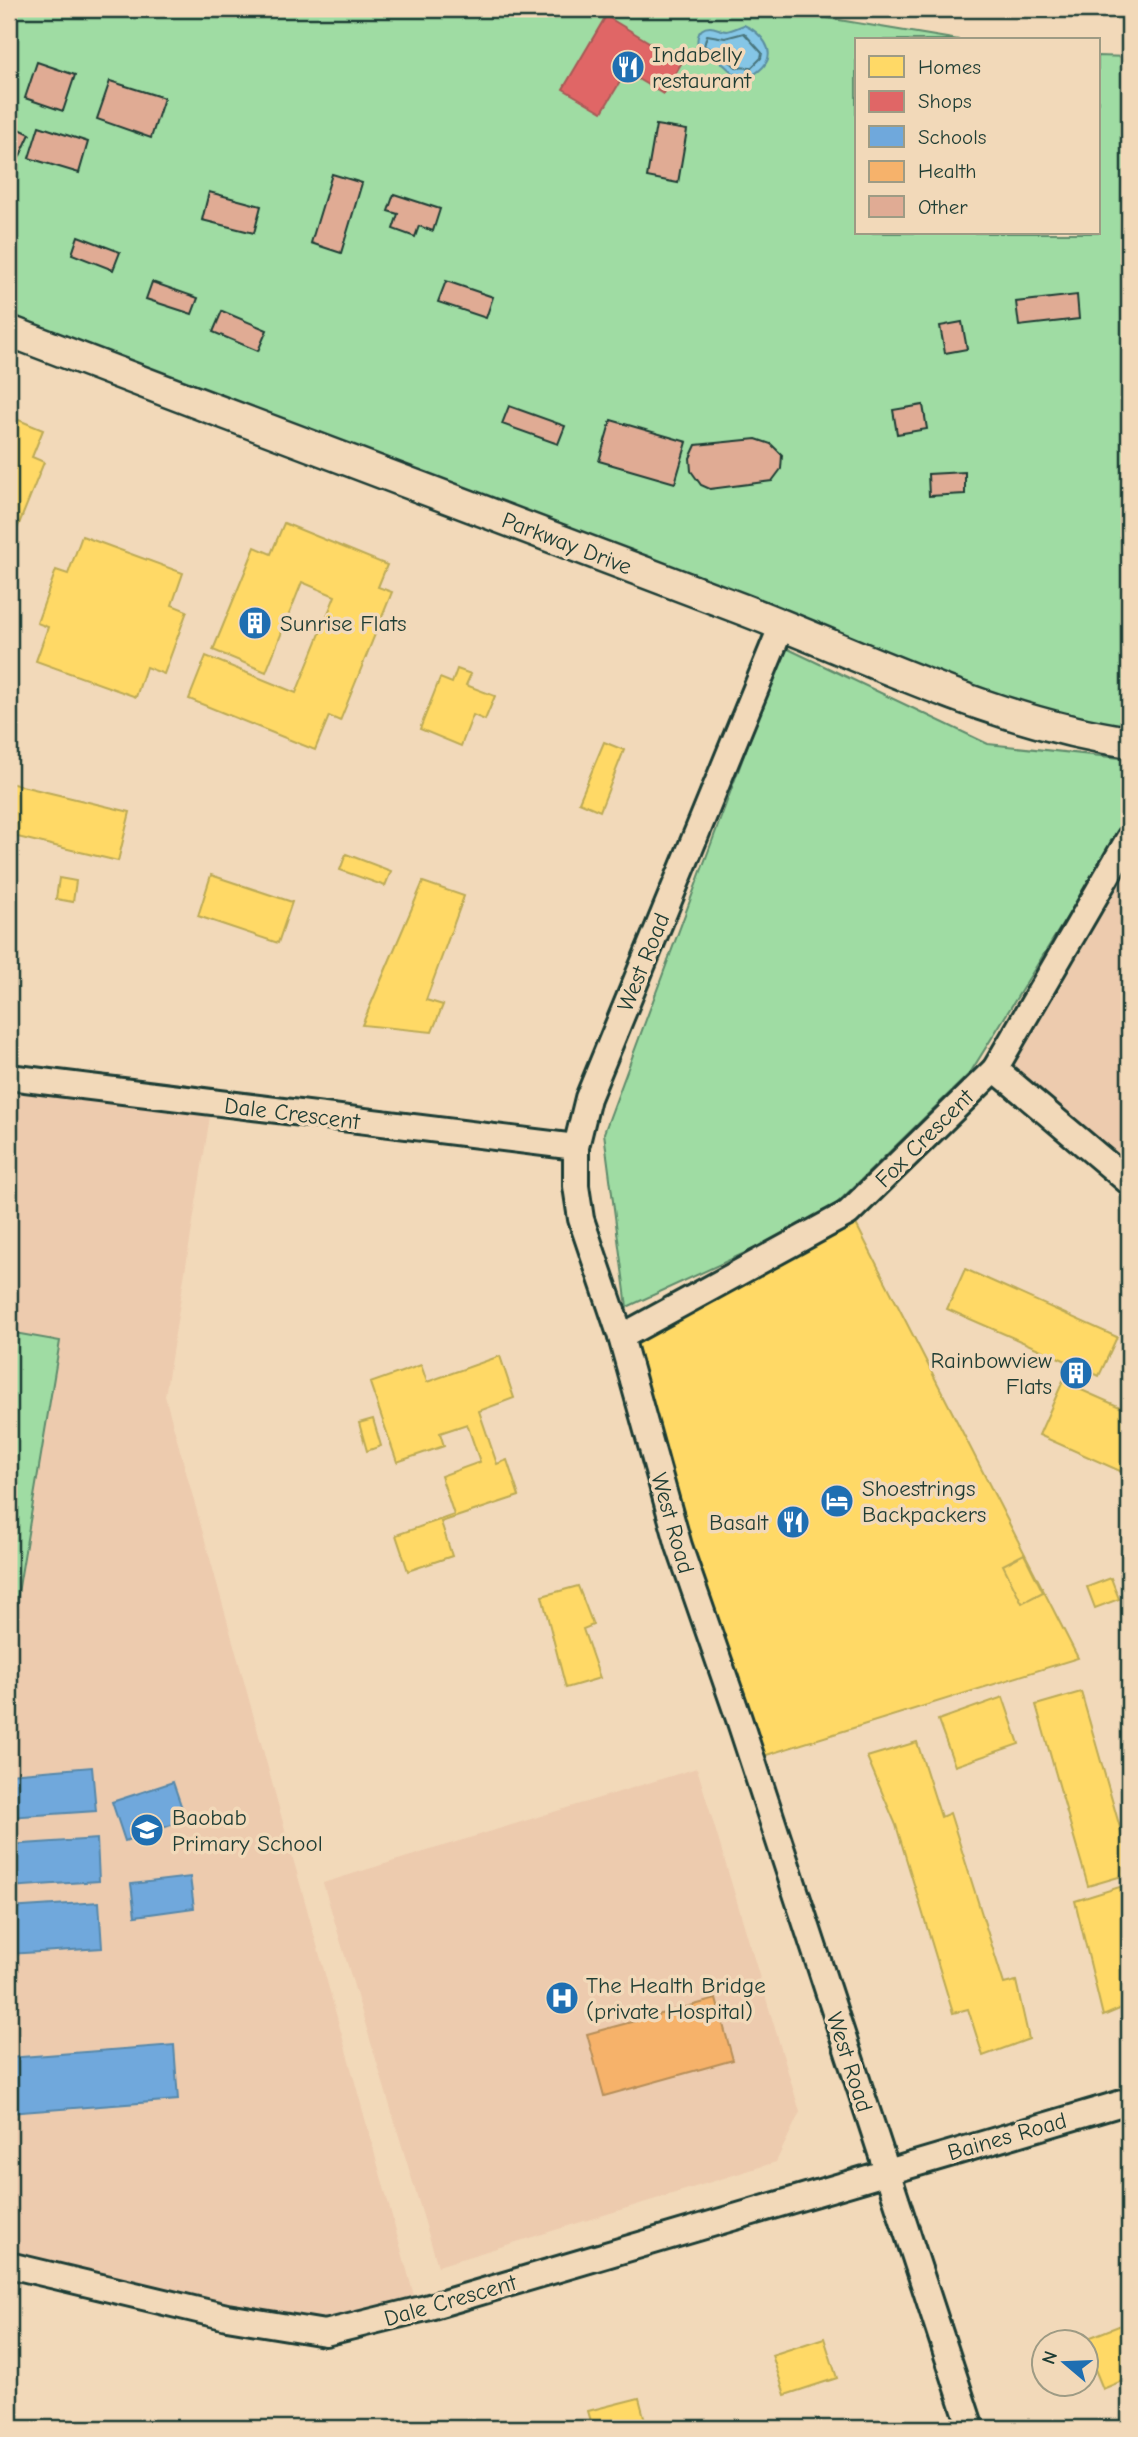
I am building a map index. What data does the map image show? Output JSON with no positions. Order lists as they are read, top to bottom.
{
  "streets": {
    "street": [
      "Parkway Drive",
      "West Road",
      "Dale Crescent",
      "Fox Crescent",
      "Baines Road"
    ]
  },
  "crossings": [
    ["Parkway Drive", "West Road"],
    ["West Road", "Dale Crescent"],
    ["West Road", "Fox Crescent"],
    ["West Road", "Baines Road"],
    ["Dale Crescent", "Baines Road"]
  ],
  "places": {
    "restaurant": ["Indabelly restaurant", "Basalt"],
    "building": ["Sunrise Flats", "Rainbowview Flats"],
    "hotel": ["Shoestrings Backpackers"],
    "school or university": ["Baobab Primary School"],
    "hospital": ["The Health Bridge (private Hospital)"]
  },
  "legend": [
    "Homes",
    "Shops",
    "Schools",
    "Health",
    "Other"
  ],
  "north": "left"
}
